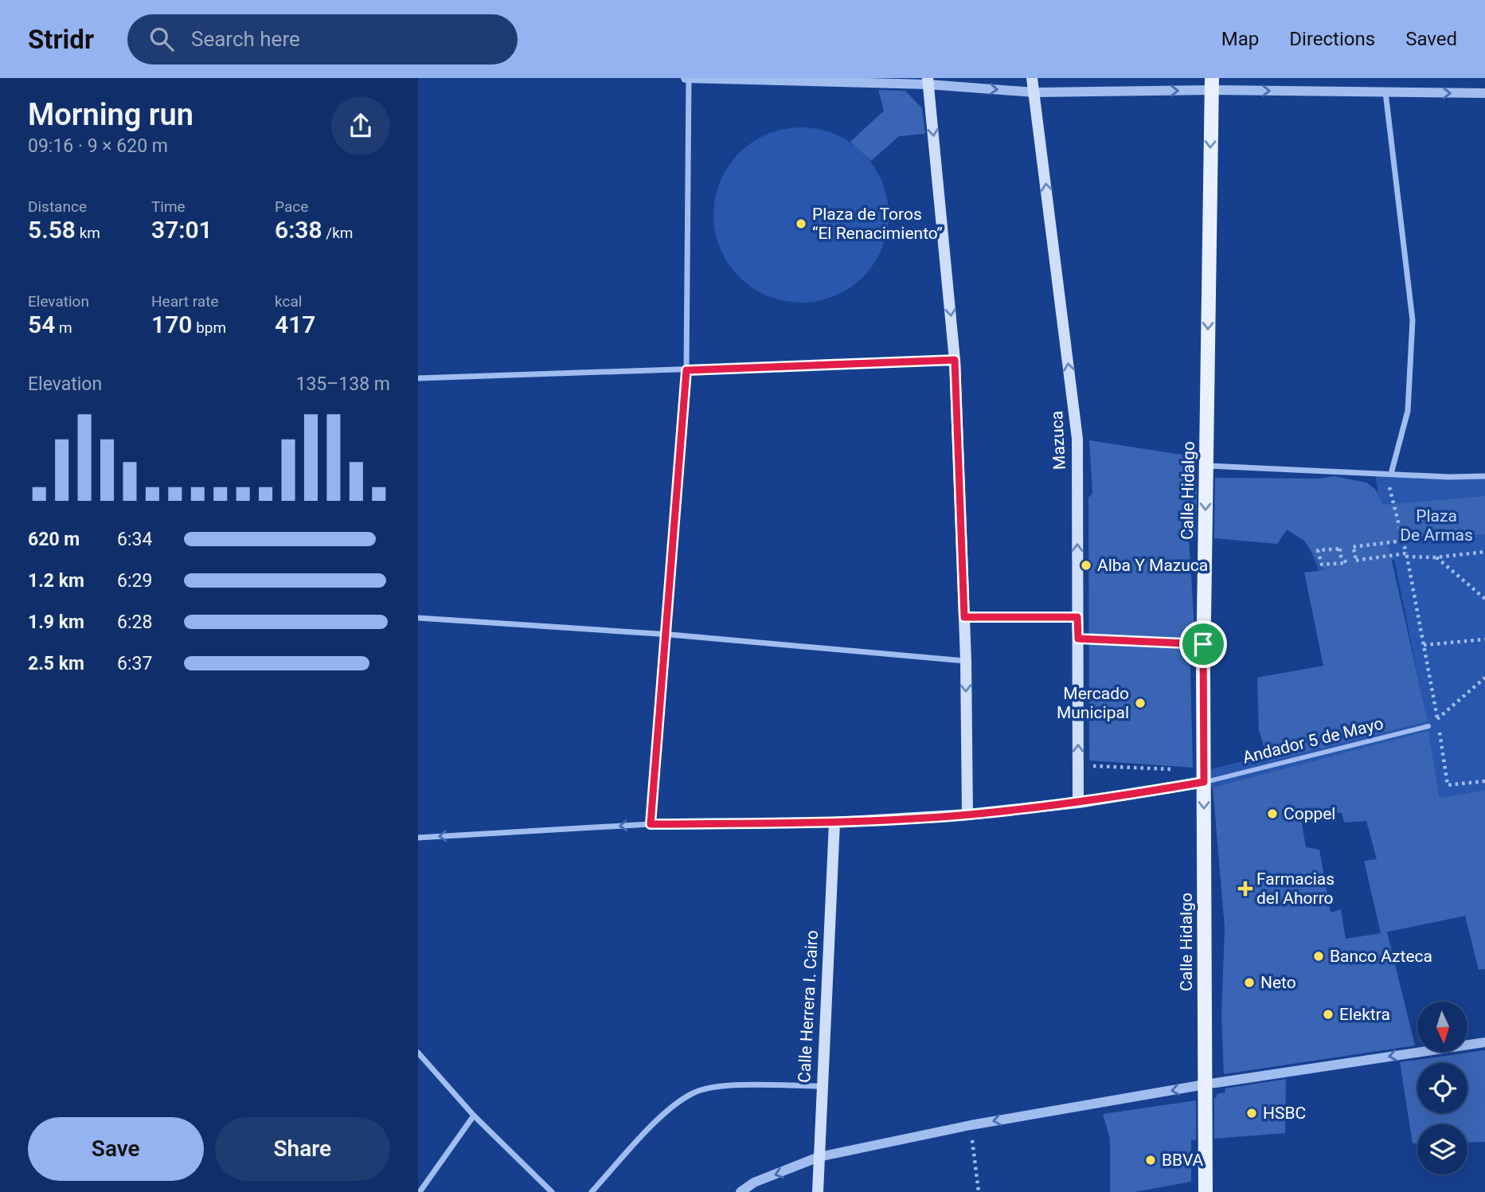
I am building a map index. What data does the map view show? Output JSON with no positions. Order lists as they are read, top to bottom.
{
  "streets": {
    "main road": ["Mazuca", "Calle Hidalgo", "Calle Herrera I. Cairo"],
    "street": ["Andador 5 de Mayo"]
  },
  "crossings": [
    ["Calle Hidalgo", "Andador 5 de Mayo"]
  ],
  "one_way": ["Mazuca", "Calle Hidalgo"],
  "parks": ["Plaza De Armas"],
  "places": {
    "other": [
      "Plaza de Toros “El Renacimiento”",
      "Alba Y Mazuca",
      "Mercado Municipal",
      "Coppel",
      "Banco Azteca",
      "Neto",
      "Elektra",
      "HSBC",
      "BBVA"
    ],
    "health": ["Farmacias del Ahorro"]
  },
  "north": "bottom",
  "page": {
    "header": "Stridr",
    "search": "Search here",
    "nav": ["Map", "Directions", "Saved"],
    "heading": ["Morning run", "09:16 · 9 × 620 m"],
    "stats": [
      ["Distance", "5.58 km"],
      ["Time", "37:01"],
      ["Pace", "6:38 /km"],
      ["Elevation", "54 m"],
      ["Heart rate", "170 bpm"],
      ["kcal", "417"]
    ],
    "chart": ["Elevation", "135–138 m"],
    "list": [
      {
        "name": "620 m",
        "note": "6:34"
      },
      {
        "name": "1.2 km",
        "note": "6:29"
      },
      {
        "name": "1.9 km",
        "note": "6:28"
      },
      {
        "name": "2.5 km",
        "note": "6:37"
      }
    ],
    "buttons": ["Save", "Share"]
  }
}
